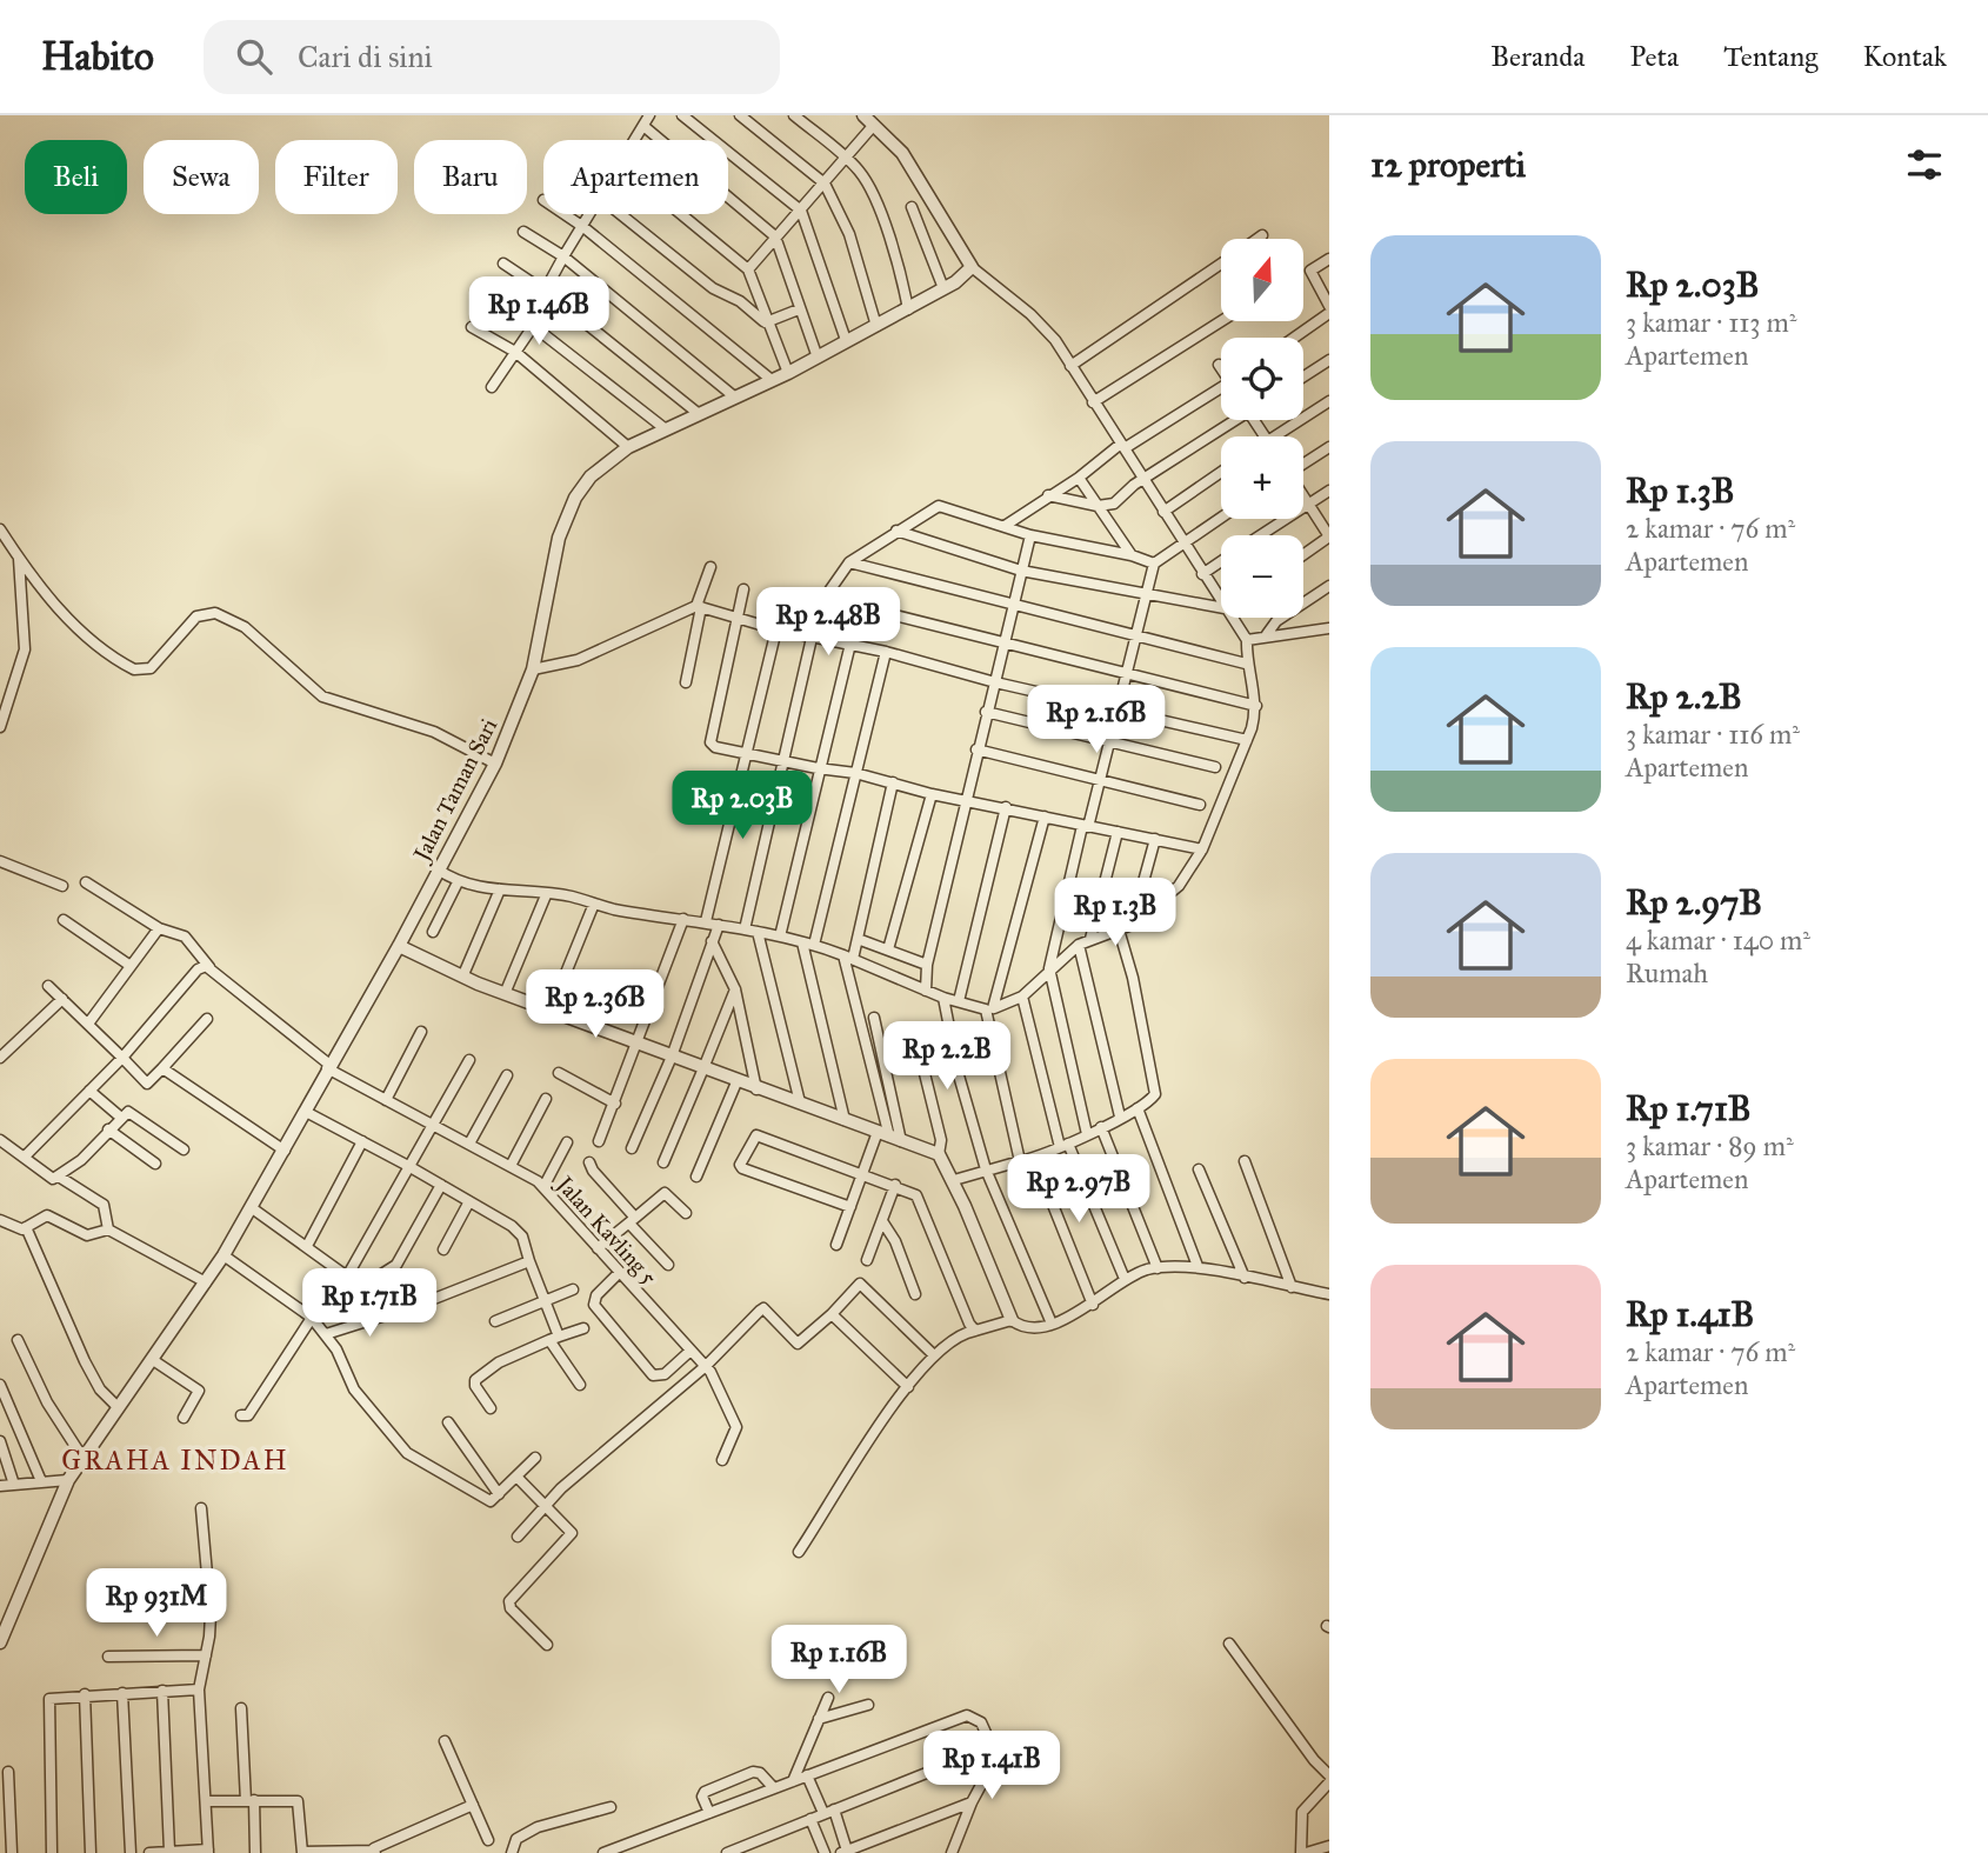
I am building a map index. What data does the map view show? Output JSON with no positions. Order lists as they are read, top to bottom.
{
  "streets": {
    "street": ["Jalan Taman Sari", "Jalan Kavling 5"]
  },
  "crossings": [
    ["Jalan Taman Sari", "Jalan Kavling 5"]
  ],
  "districts": ["GRAHA INDAH"],
  "north": "top",
  "page": {
    "header": "Habito",
    "search": "Cari di sini",
    "nav": [
      "Beranda",
      "Peta",
      "Tentang",
      "Kontak"
    ],
    "heading": "12 properti",
    "chip": [
      "Beli",
      "Sewa",
      "Filter",
      "Baru",
      "Apartemen"
    ],
    "list": [
      {
        "name": "Rp 2.03B",
        "note": "3 kamar · 113 m² · Apartemen"
      },
      {
        "name": "Rp 1.3B",
        "note": "2 kamar · 76 m² · Apartemen"
      },
      {
        "name": "Rp 2.2B",
        "note": "3 kamar · 116 m² · Apartemen"
      },
      {
        "name": "Rp 2.97B",
        "note": "4 kamar · 140 m² · Rumah"
      },
      {
        "name": "Rp 1.71B",
        "note": "3 kamar · 89 m² · Apartemen"
      },
      {
        "name": "Rp 1.41B",
        "note": "2 kamar · 76 m² · Apartemen"
      }
    ],
    "map_buttons": ["+", "−"],
    "price": [
      "Rp 1.46B",
      "Rp 2.48B",
      "Rp 2.16B",
      "Rp 2.03B",
      "Rp 1.3B",
      "Rp 2.36B",
      "Rp 2.2B",
      "Rp 2.97B",
      "Rp 1.71B",
      "Rp 931M",
      "Rp 1.16B",
      "Rp 1.41B"
    ]
  }
}
